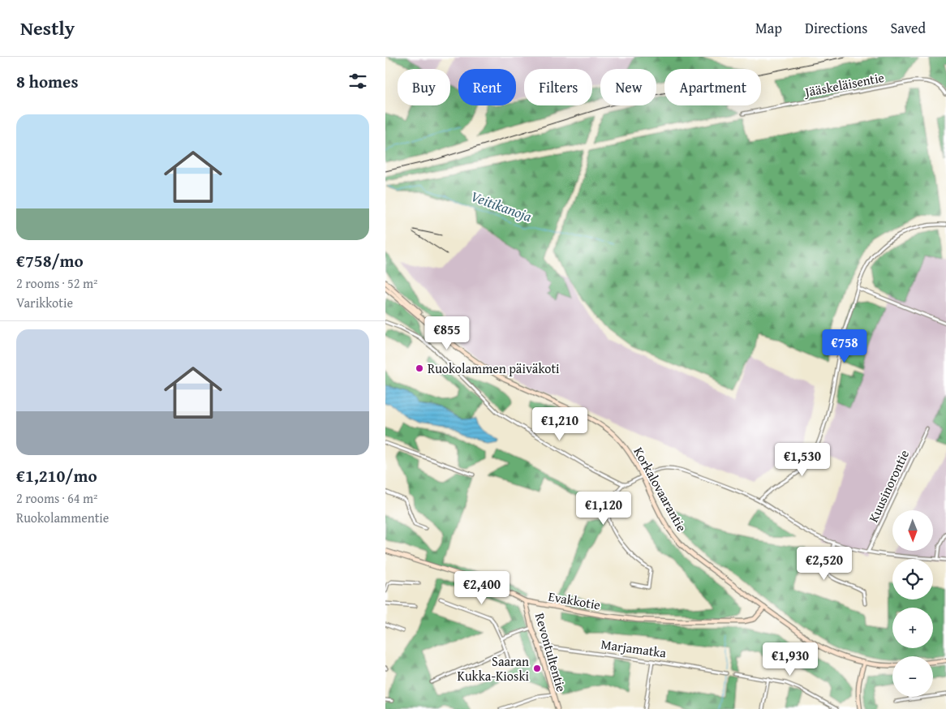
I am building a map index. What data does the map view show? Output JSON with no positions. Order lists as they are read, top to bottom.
{
  "streets": {
    "street": [
      "Jääskeläisentie",
      "Kuusinorontie",
      "Korkalovaarantie",
      "Evakkotie",
      "Marjamatka",
      "Revontultentie"
    ]
  },
  "crossings": [
    ["Korkalovaarantie", "Evakkotie"],
    ["Evakkotie", "Revontultentie"],
    ["Marjamatka", "Revontultentie"]
  ],
  "water": ["Veitikanoja"],
  "places": ["Ruokolammen päiväkoti", "Saaran Kukka-Kioski"],
  "north": "bottom",
  "page": {
    "header": "Nestly",
    "nav": ["Map", "Directions", "Saved"],
    "heading": "8 homes",
    "chip": [
      "Buy",
      "Rent",
      "Filters",
      "New",
      "Apartment"
    ],
    "list": [
      {
        "name": "€758/mo",
        "note": "2 rooms · 52 m² · Varikkotie"
      },
      {
        "name": "€1,210/mo",
        "note": "2 rooms · 64 m² · Ruokolammentie"
      }
    ],
    "price": [
      "€855",
      "€758",
      "€1,210",
      "€1,530",
      "€1,120",
      "€2,520",
      "€2,400",
      "€1,930"
    ],
    "map_buttons": ["+", "−"]
  }
}
